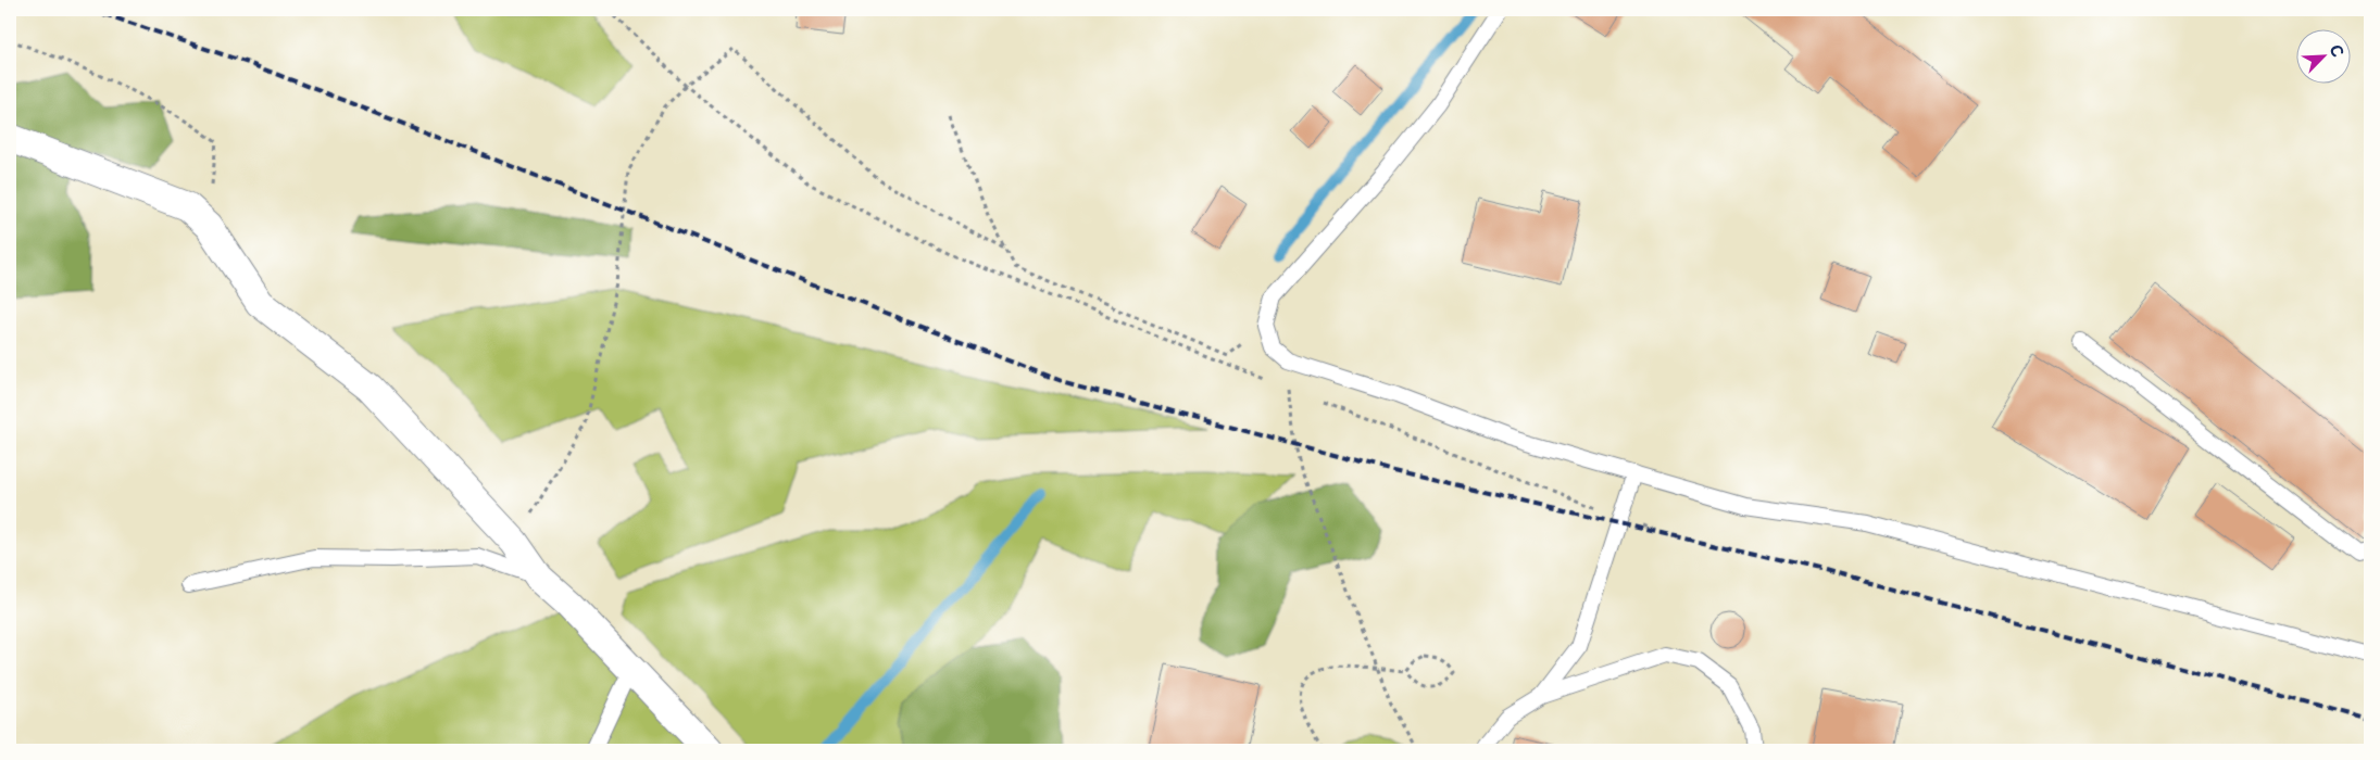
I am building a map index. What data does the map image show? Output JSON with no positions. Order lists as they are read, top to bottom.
{
  "north": "top right"
}
